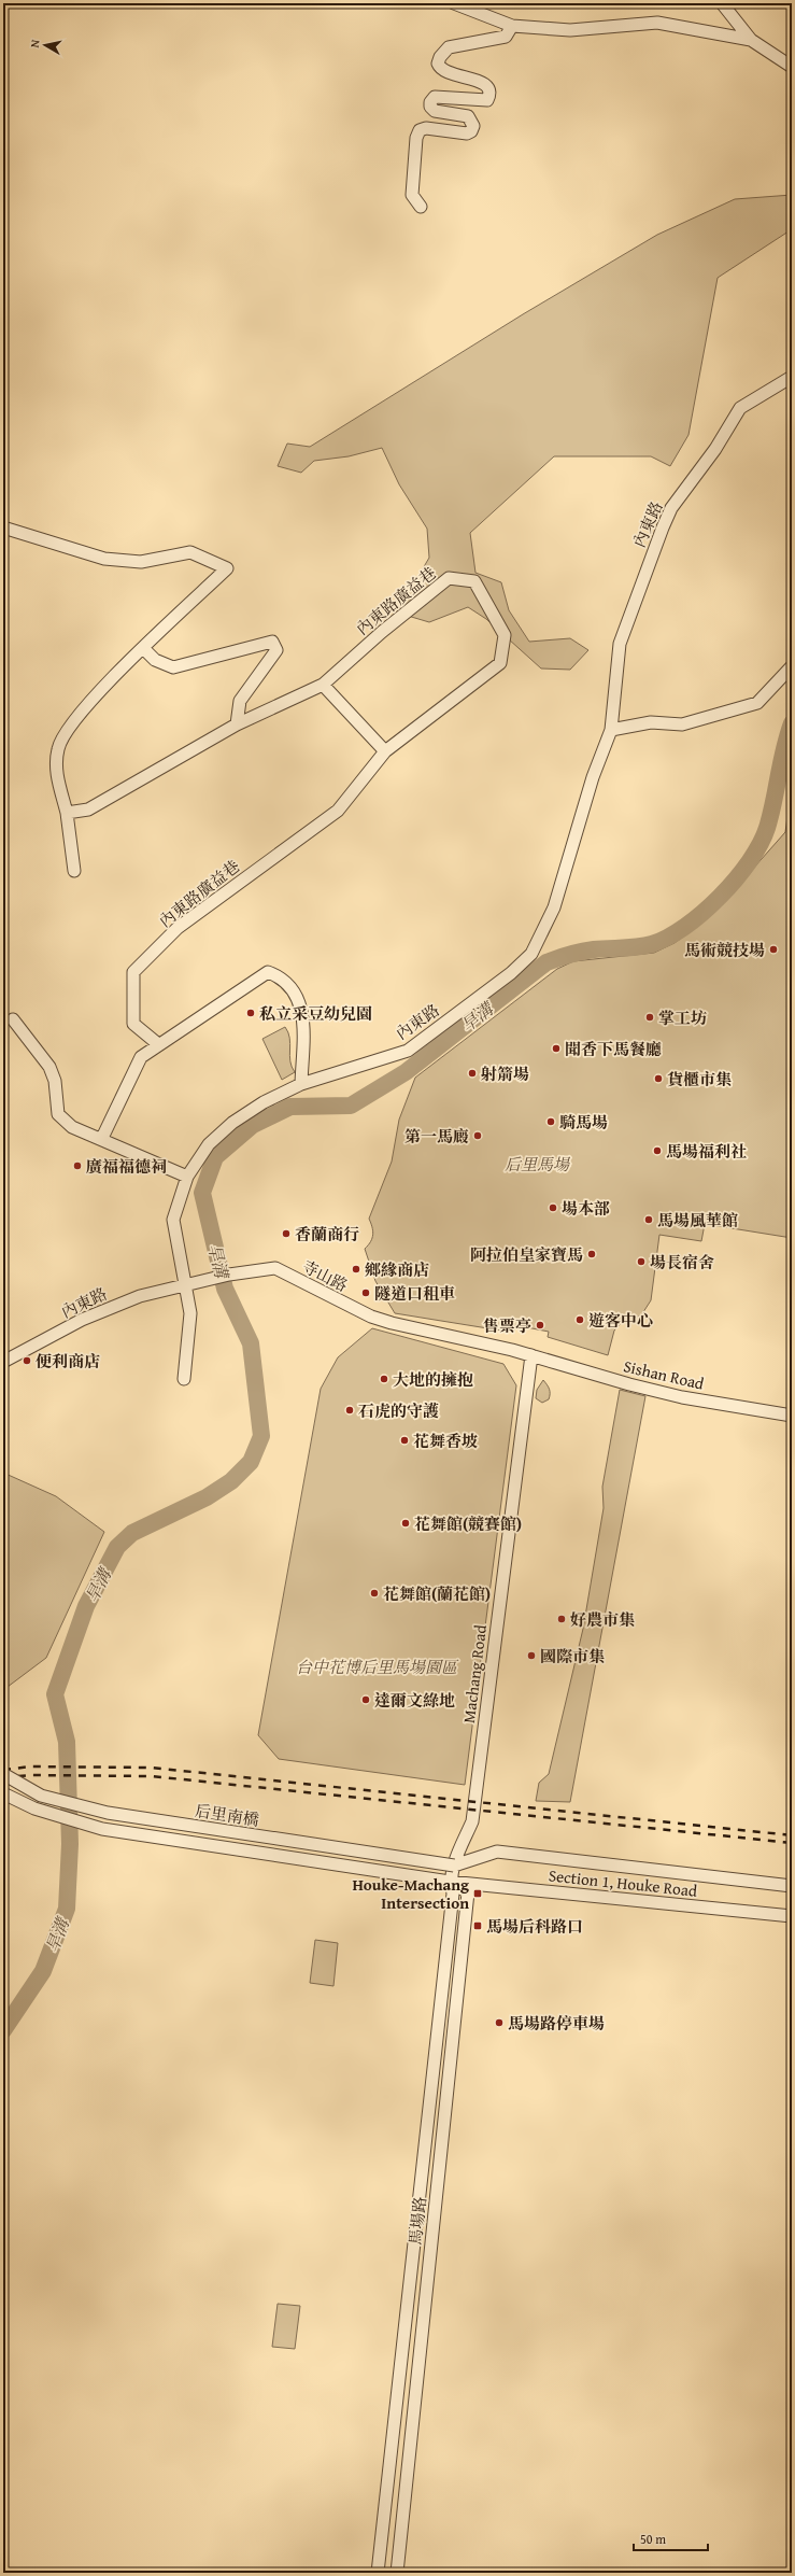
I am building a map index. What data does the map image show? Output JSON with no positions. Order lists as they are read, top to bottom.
{
  "streets": {
    "street": [
      "內東路",
      "內東路廣益巷",
      "寺山路",
      "Sishan Road",
      "Machang Road",
      "后里南橋",
      "Section 1, Houke Road",
      "馬場路"
    ]
  },
  "crossings": [
    ["內東路", "寺山路"],
    ["寺山路", "Sishan Road"],
    ["寺山路", "Machang Road"],
    ["Sishan Road", "Machang Road"],
    ["Machang Road", "后里南橋"],
    ["Machang Road", "Section 1, Houke Road"],
    ["Machang Road", "馬場路"],
    ["后里南橋", "Section 1, Houke Road"],
    ["后里南橋", "馬場路"],
    ["Section 1, Houke Road", "馬場路"]
  ],
  "water": ["旱溝"],
  "parks": ["后里馬場", "台中花博后里馬場園區"],
  "places": {
    "other": [
      "馬術競技場",
      "私立采豆幼兒園",
      "掌工坊",
      "聞香下馬餐廳",
      "射箭場",
      "貨櫃市集",
      "騎馬場",
      "第一馬廄",
      "馬場福利社",
      "廣福福德祠",
      "場本部",
      "馬場風華館",
      "香蘭商行",
      "阿拉伯皇家寶馬",
      "場長宿舍",
      "鄉緣商店",
      "隧道口租車",
      "遊客中心",
      "售票亭",
      "便利商店",
      "大地的擁抱",
      "石虎的守護",
      "花舞香坡",
      "花舞館(競賽館)",
      "花舞館(蘭花館)",
      "好農市集",
      "國際市集",
      "達爾文綠地",
      "馬場路停車場"
    ],
    "transit": ["Houke-Machang Intersection", "馬場后科路口"]
  },
  "scale_bar": "50 m",
  "north": "left"
}
